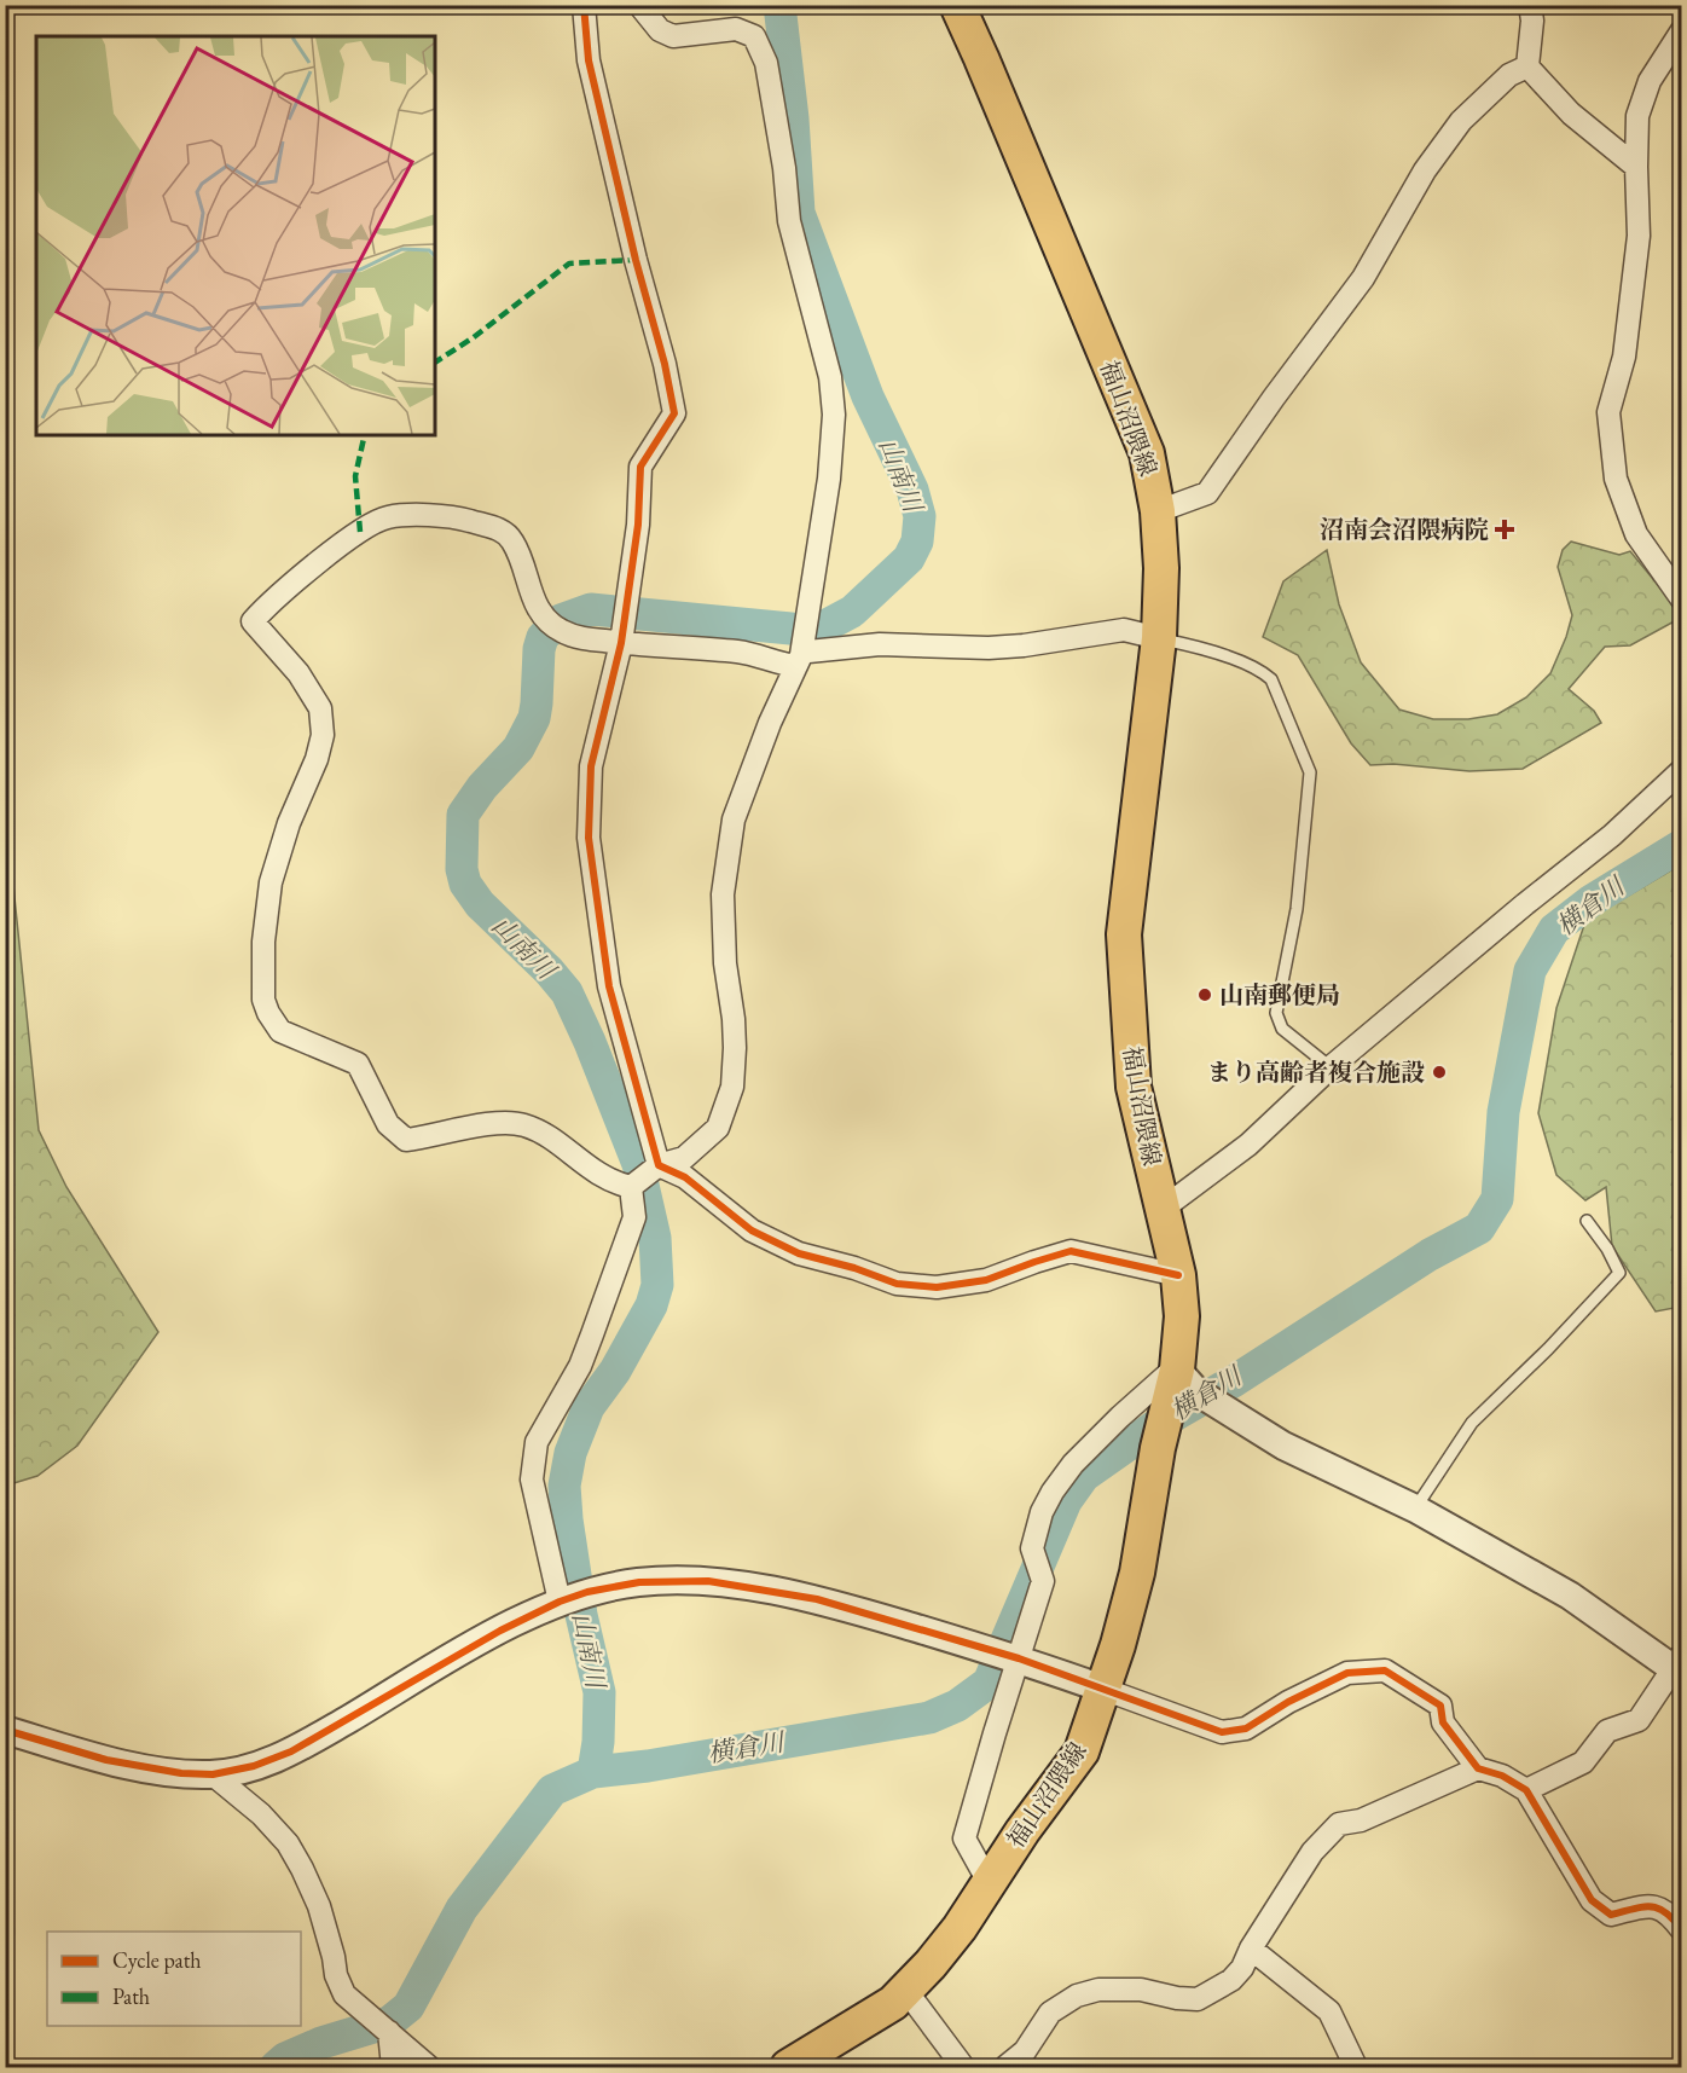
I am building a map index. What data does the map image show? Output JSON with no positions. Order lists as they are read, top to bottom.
{
  "streets": {
    "main road": ["福山沼隈線"]
  },
  "water": ["山南川", "横倉川"],
  "places": {
    "health": ["沼南会沼隈病院"],
    "other": ["山南郵便局", "まり高齢者複合施設"]
  },
  "legend": ["Cycle path", "Path"]
}
